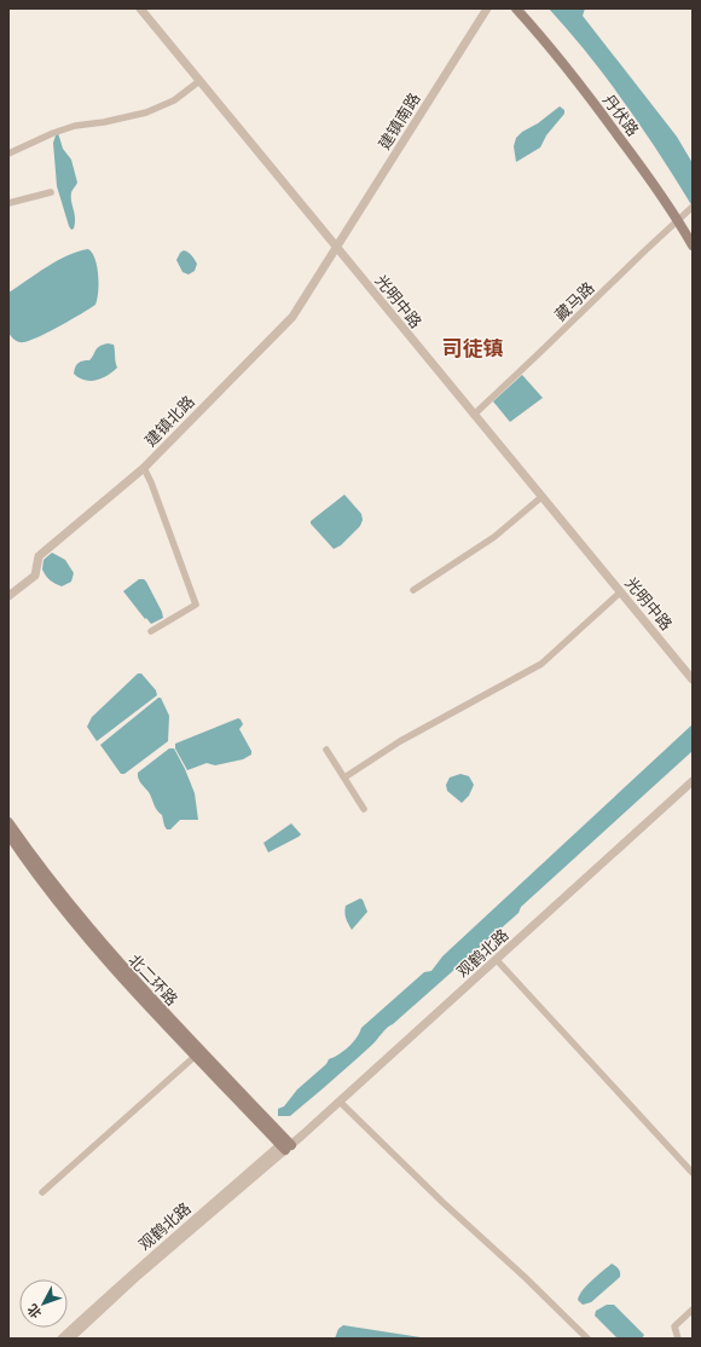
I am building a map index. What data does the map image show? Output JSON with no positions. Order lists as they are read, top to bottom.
{
  "streets": {
    "main road": ["丹伏路", "北二环路"],
    "street": [
      "建镇南路",
      "光明中路",
      "藏马路",
      "建镇北路",
      "观鹤北路"
    ]
  },
  "crossings": [
    ["丹伏路", "藏马路"],
    ["建镇南路", "光明中路"],
    ["建镇南路", "建镇北路"],
    ["光明中路", "藏马路"],
    ["光明中路", "建镇北路"],
    ["观鹤北路", "北二环路"]
  ],
  "districts": ["司徒镇"],
  "north": "bottom left"
}
